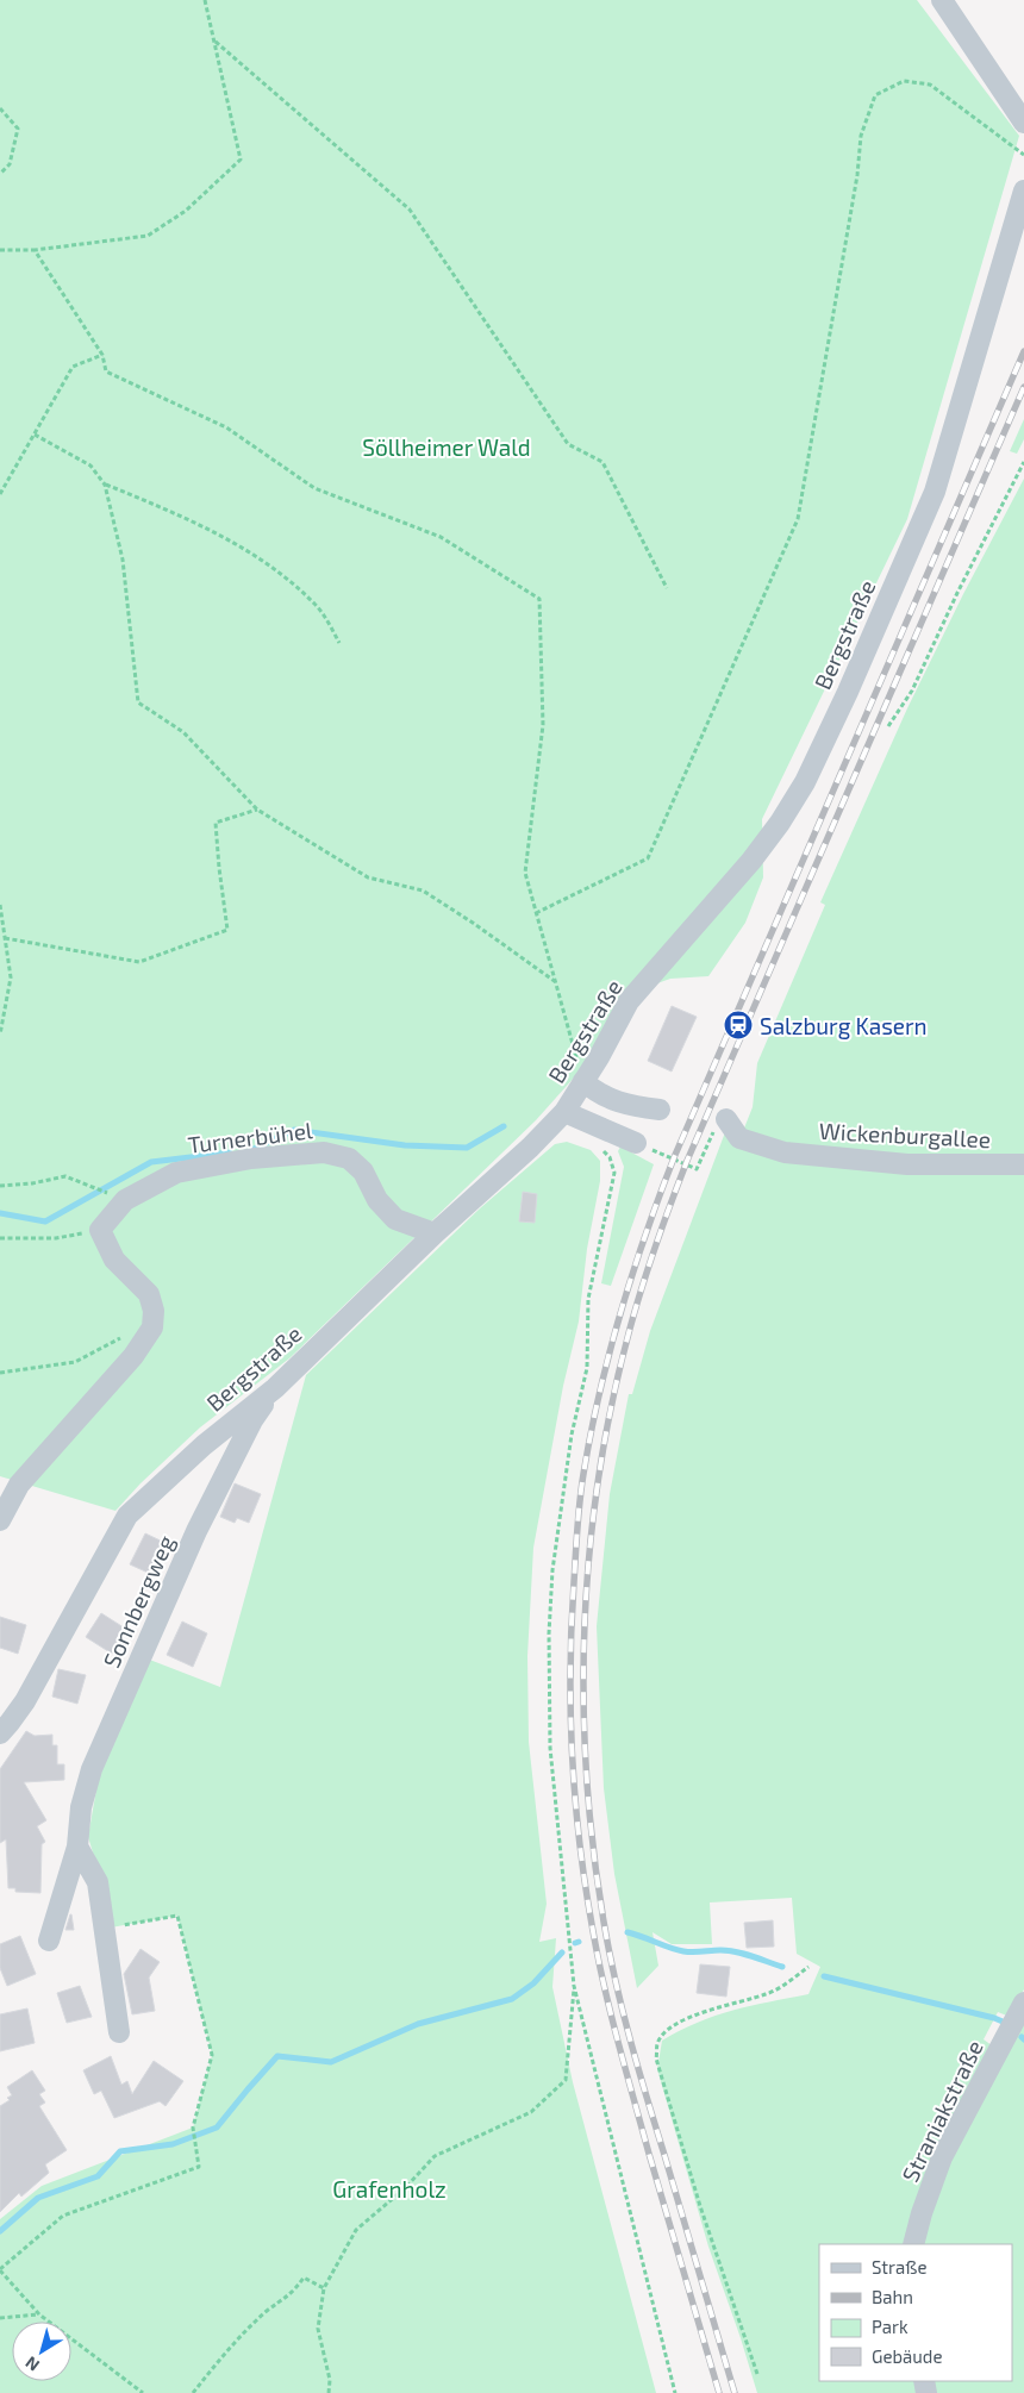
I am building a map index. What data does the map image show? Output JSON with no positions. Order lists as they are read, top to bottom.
{
  "streets": {
    "street": [
      "Bergstraße",
      "Wickenburgallee",
      "Turnerbühel",
      "Sonnbergweg",
      "Straniakstraße"
    ]
  },
  "crossings": [
    ["Bergstraße", "Turnerbühel"],
    ["Bergstraße", "Sonnbergweg"]
  ],
  "parks": ["Söllheimer Wald", "Grafenholz"],
  "places": {
    "station": ["Salzburg Kasern"]
  },
  "legend": [
    "Straße",
    "Bahn",
    "Park",
    "Gebäude"
  ],
  "north": "bottom left"
}
